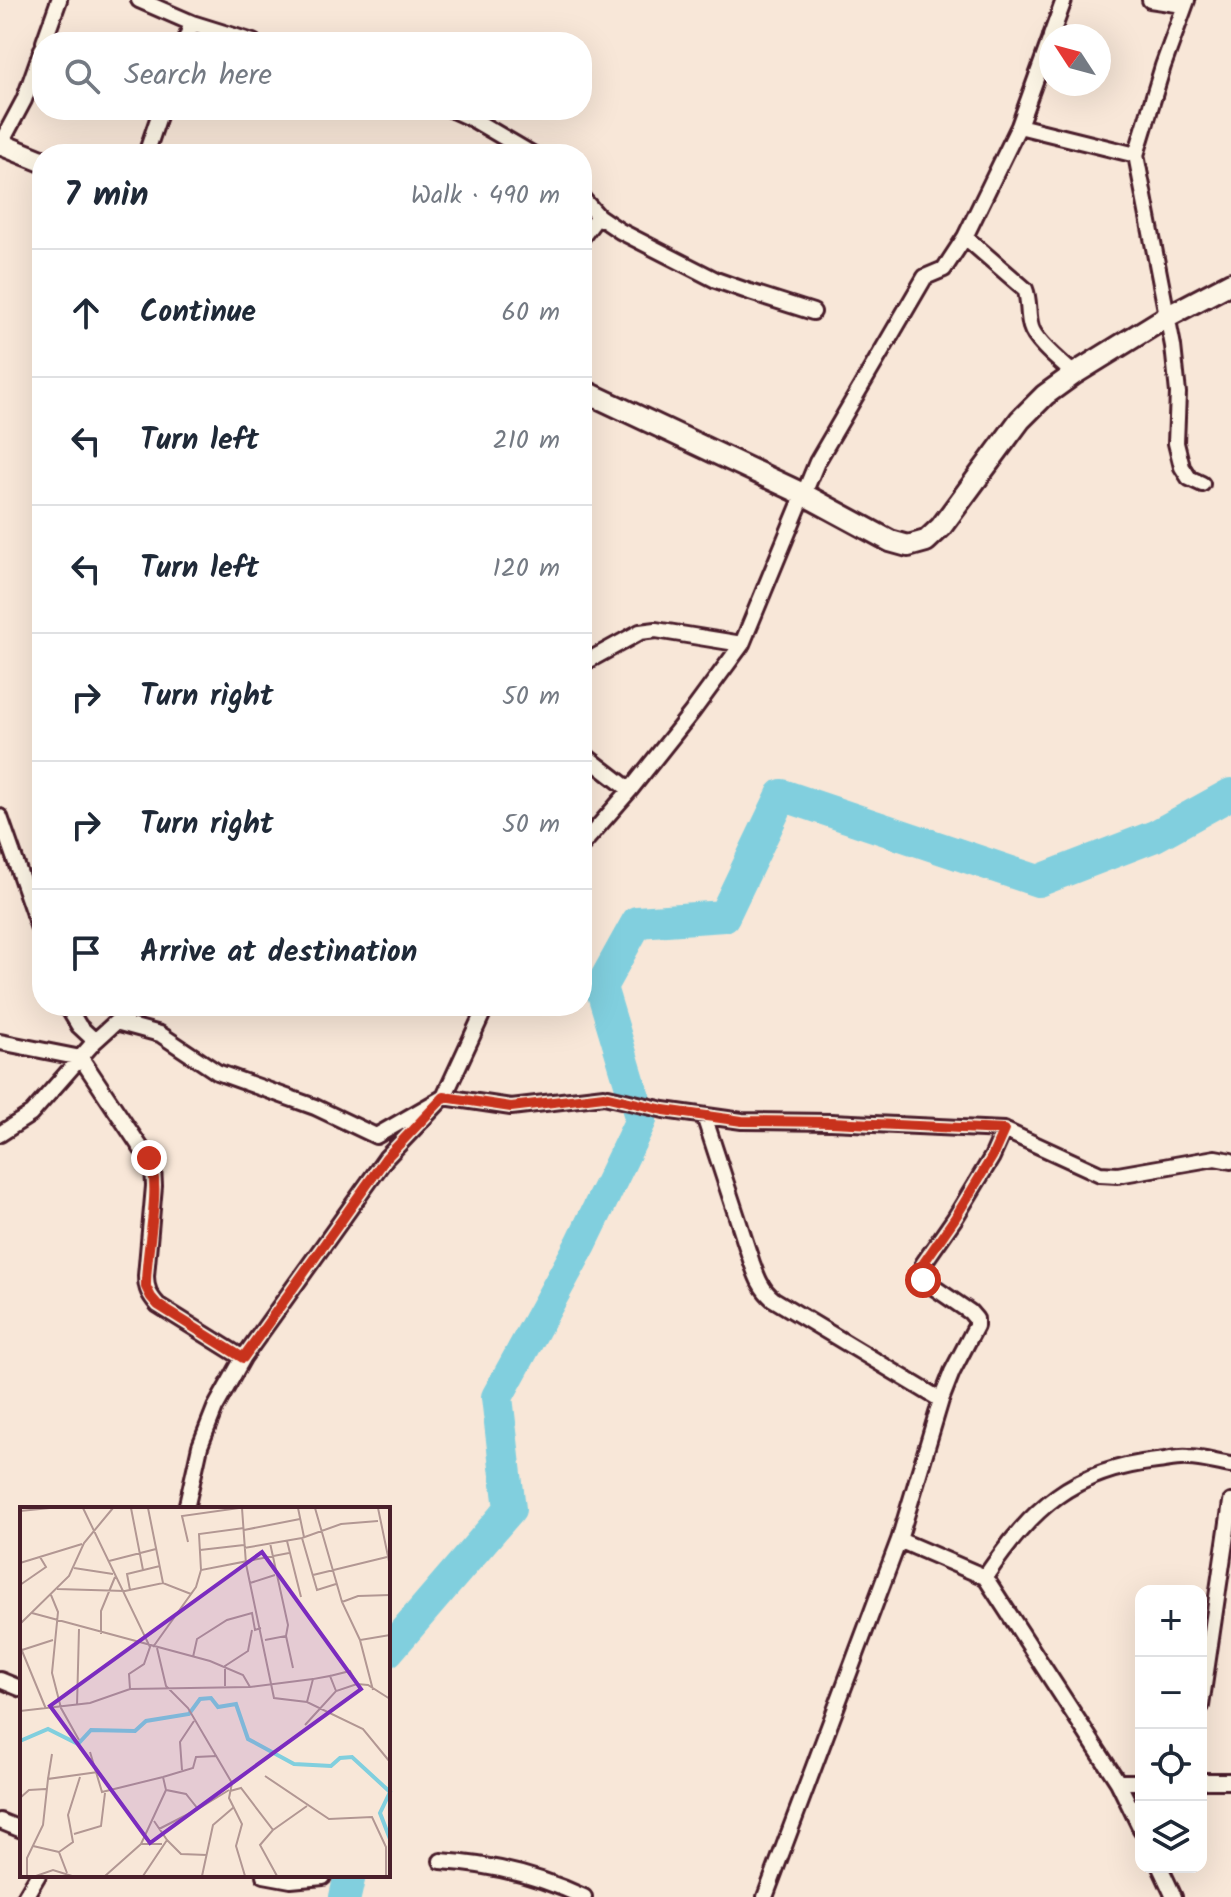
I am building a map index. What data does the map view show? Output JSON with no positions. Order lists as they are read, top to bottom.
{
  "north": "top left",
  "page": {
    "search": "Search here",
    "heading": ["7 min", "Walk · 490 m"],
    "list": [
      ["Continue", "60 m"],
      ["Turn left", "210 m"],
      ["Turn left", "120 m"],
      ["Turn right", "50 m"],
      ["Turn right", "50 m"],
      "Arrive at destination"
    ],
    "map_buttons": ["+", "−"]
  }
}
